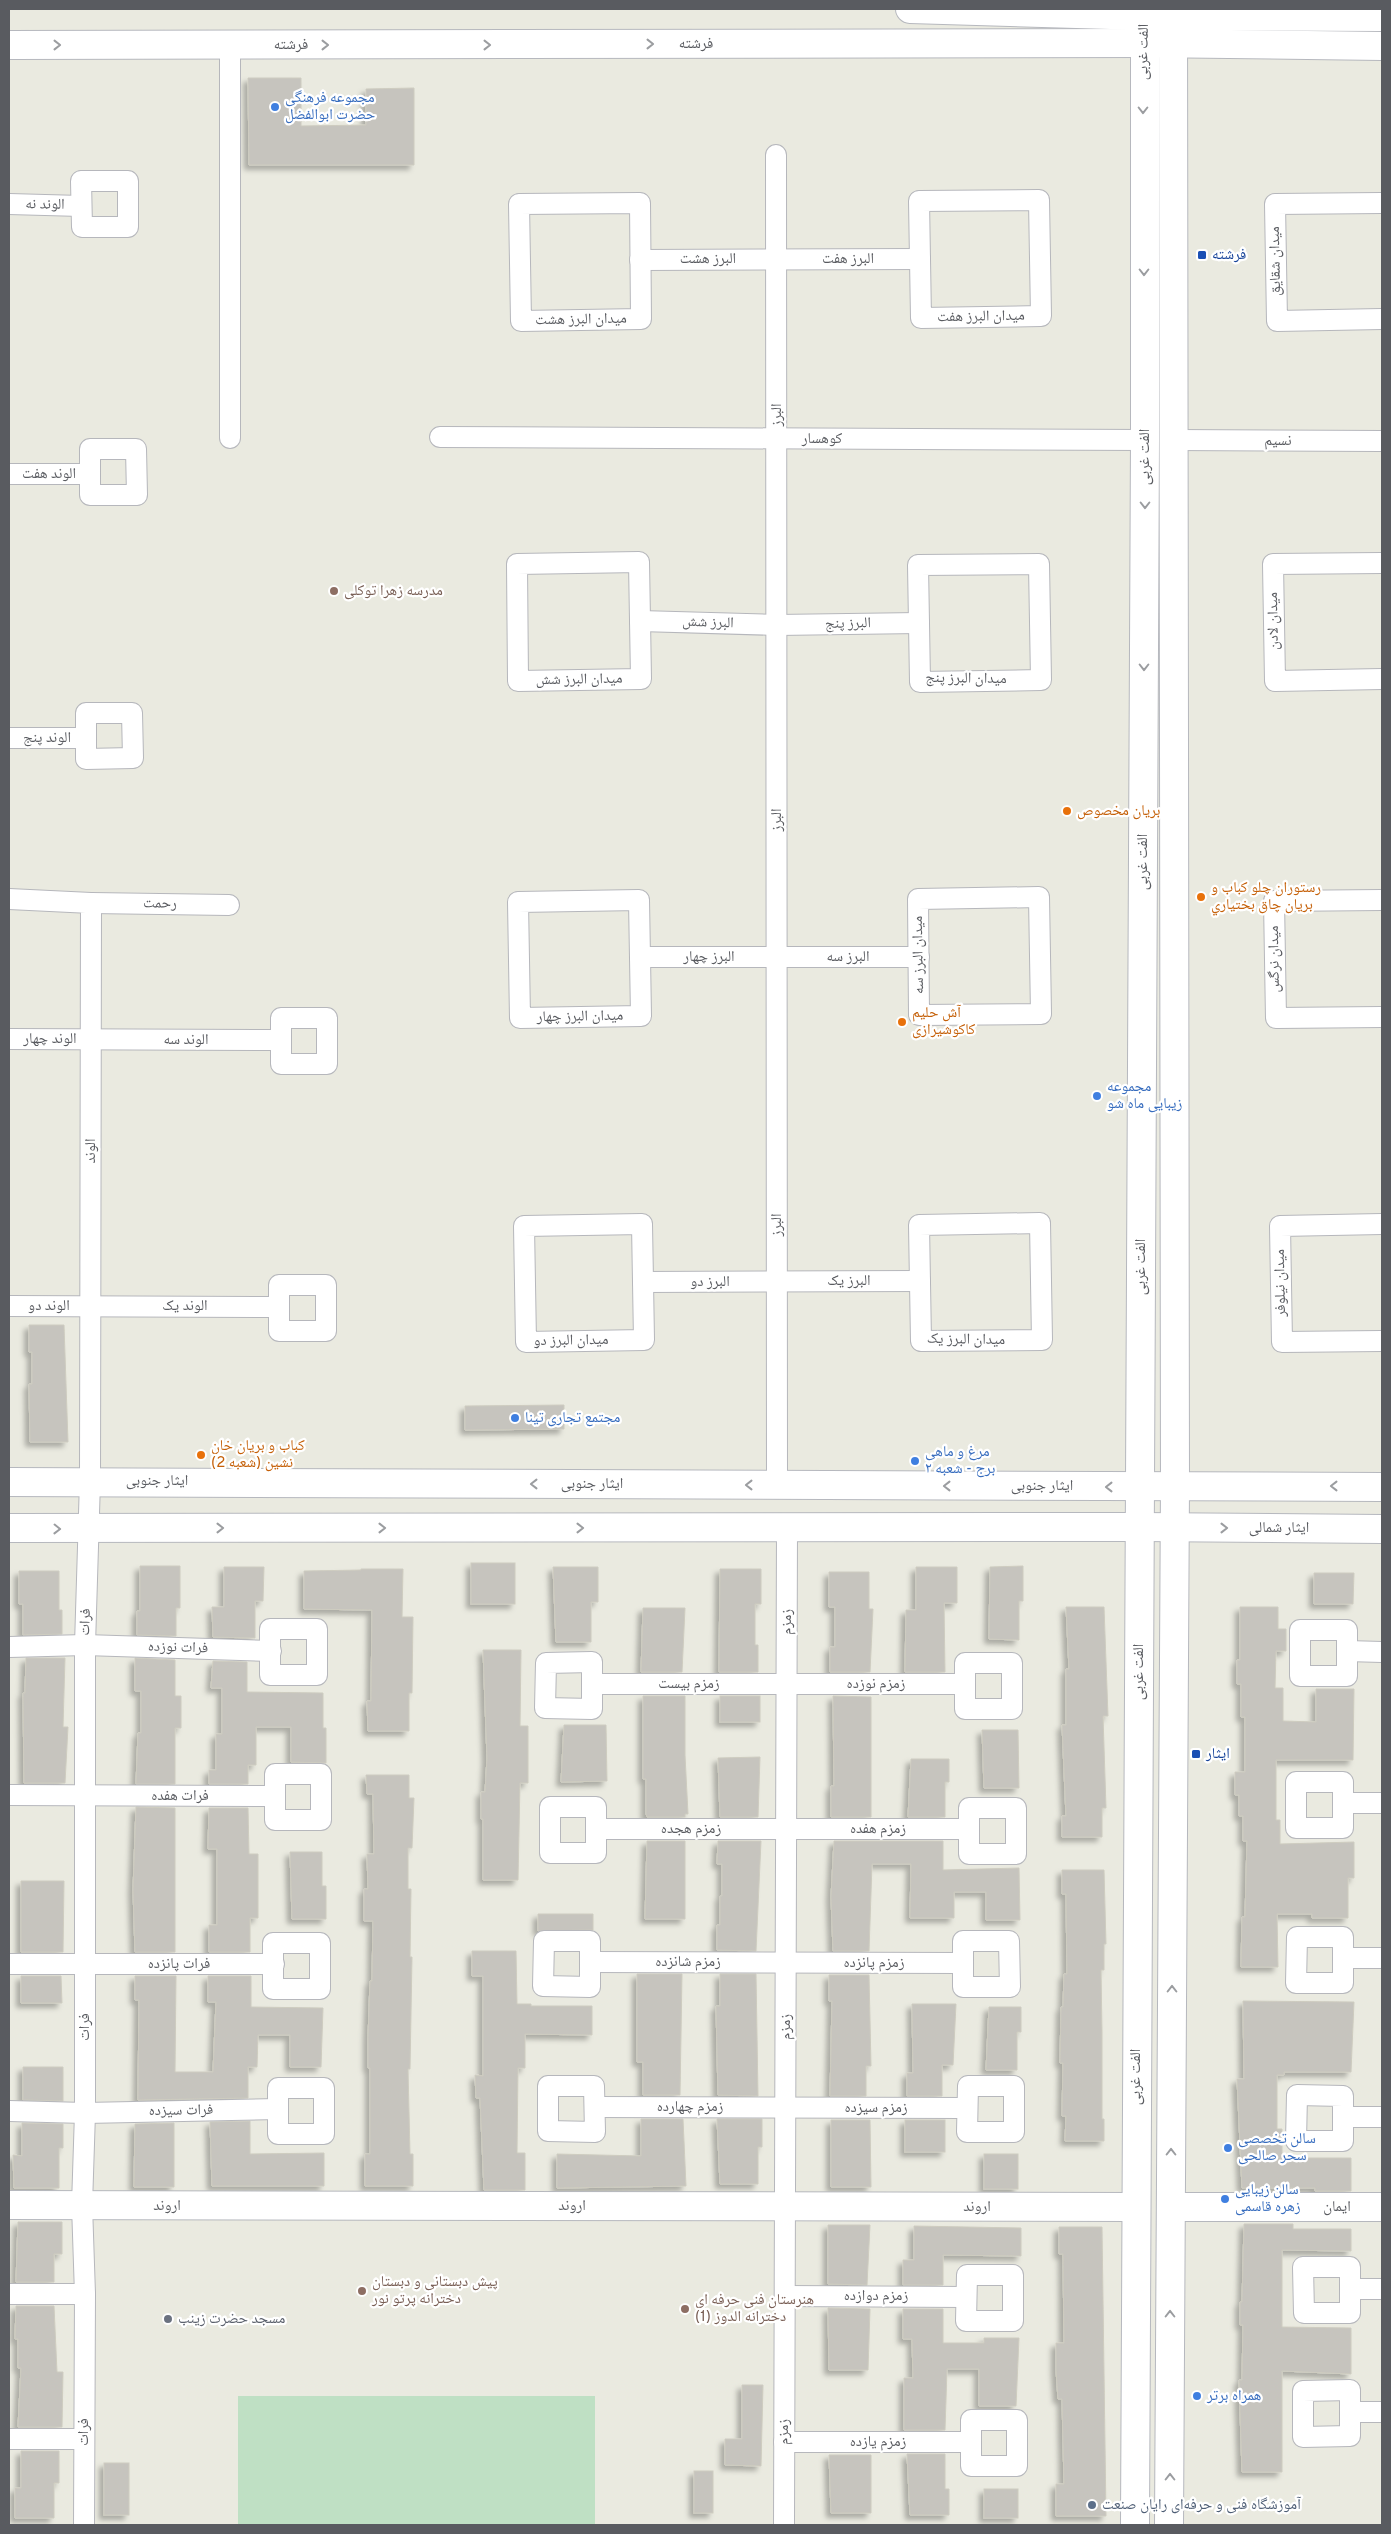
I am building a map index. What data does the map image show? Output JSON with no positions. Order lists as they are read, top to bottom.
{
  "streets": {
    "main road": [
      "فرشته",
      "الفت غربی",
      "ایثار جنوبی",
      "ایثار شمالی",
      "اروند",
      "ایمان"
    ],
    "street": [
      "الوند نه",
      "البرز هشت",
      "البرز هفت",
      "میدان شقایق",
      "میدان البرز هفت",
      "میدان البرز هشت",
      "البرز",
      "کوهسار",
      "نسیم",
      "الوند هفت",
      "میدان لادن",
      "البرز شش",
      "البرز پنج",
      "میدان البرز پنج",
      "میدان البرز شش",
      "الوند پنج",
      "رحمت",
      "میدان البرز سه",
      "البرز چهار",
      "البرز سه",
      "میدان نرگس",
      "میدان البرز چهار",
      "الوند چهار",
      "الوند سه",
      "الوند",
      "البرز یک",
      "البرز دو",
      "میدان نیلوفر",
      "الوند دو",
      "الوند یک",
      "میدان البرز یک",
      "میدان البرز دو",
      "فرات",
      "زمزم",
      "فرات نوزده",
      "زمزم بیست",
      "زمزم نوزده",
      "فرات هفده",
      "زمزم هجده",
      "زمزم هفده",
      "زمزم شانزده",
      "زمزم پانزده",
      "فرات پانزده",
      "زمزم چهارده",
      "زمزم سیزده",
      "فرات سیزده",
      "زمزم دوازده",
      "زمزم یازده"
    ]
  },
  "crossings": [
    ["فرشته", "الفت غربی"],
    ["الفت غربی", "کوهسار"],
    ["الفت غربی", "نسیم"],
    ["الفت غربی", "ایثار جنوبی"],
    ["الفت غربی", "ایثار شمالی"],
    ["الفت غربی", "اروند"],
    ["الفت غربی", "ایمان"],
    ["البرز هشت", "البرز هفت"],
    ["البرز هشت", "میدان البرز هشت"],
    ["البرز هشت", "البرز"],
    ["البرز هفت", "میدان البرز هفت"],
    ["البرز هفت", "البرز"],
    ["البرز", "کوهسار"],
    ["البرز", "البرز شش"],
    ["البرز", "البرز پنج"],
    ["البرز", "البرز چهار"],
    ["البرز", "البرز سه"],
    ["البرز", "البرز یک"],
    ["البرز", "البرز دو"],
    ["البرز", "ایثار جنوبی"],
    ["البرز شش", "البرز پنج"],
    ["البرز شش", "میدان البرز شش"],
    ["البرز پنج", "میدان البرز پنج"],
    ["رحمت", "الوند"],
    ["میدان البرز سه", "البرز سه"],
    ["البرز چهار", "البرز سه"],
    ["البرز چهار", "میدان البرز چهار"],
    ["الوند چهار", "الوند سه"],
    ["الوند چهار", "الوند"],
    ["الوند سه", "الوند"],
    ["الوند", "الوند دو"],
    ["الوند", "الوند یک"],
    ["الوند", "ایثار جنوبی"],
    ["الوند", "فرات"],
    ["البرز یک", "البرز دو"],
    ["البرز یک", "میدان البرز یک"],
    ["البرز دو", "میدان البرز دو"],
    ["الوند دو", "الوند یک"],
    ["ایثار جنوبی", "فرات"],
    ["فرات", "فرات نوزده"],
    ["فرات", "فرات هفده"],
    ["فرات", "فرات پانزده"],
    ["فرات", "فرات سیزده"],
    ["فرات", "اروند"],
    ["زمزم", "زمزم بیست"],
    ["زمزم", "زمزم نوزده"],
    ["زمزم", "زمزم هجده"],
    ["زمزم", "زمزم هفده"],
    ["زمزم", "زمزم شانزده"],
    ["زمزم", "زمزم پانزده"],
    ["زمزم", "زمزم چهارده"],
    ["زمزم", "زمزم سیزده"],
    ["زمزم", "اروند"],
    ["زمزم", "زمزم دوازده"],
    ["زمزم", "زمزم یازده"],
    ["زمزم بیست", "زمزم نوزده"],
    ["زمزم هجده", "زمزم هفده"],
    ["زمزم شانزده", "زمزم پانزده"],
    ["زمزم چهارده", "زمزم سیزده"]
  ],
  "one_way": ["فرشته"],
  "places": {
    "other": [
      "مجموعه فرهنگی حضرت ابوالفضل",
      "مدرسه زهرا توکلی",
      "بریان مخصوص",
      "رستوران چلو كباب و بريان چاق بختياري",
      "آش حلیم کاکوشیرازی",
      "مجموعه زیبایی ماه شو",
      "مجتمع تجاری تینا",
      "کباب و بریان خان نشین (شعبه 2)",
      "مرغ و ماهی برج - شعبه ۲",
      "سالن تخصصی سحر صالحی",
      "سالن زیبایی زهره قاسمی",
      "پیش دبستانی و دبستان دخترانه پرتو نور",
      "هنرستان فنی حرفه ای دخترانه الدوز (1)",
      "مسجد حضرت زینب",
      "همراه برتر",
      "آموزشگاه فنی و حرفه‌ای رایان صنعت"
    ],
    "transit": ["فرشته", "ایثار"]
  }
}
